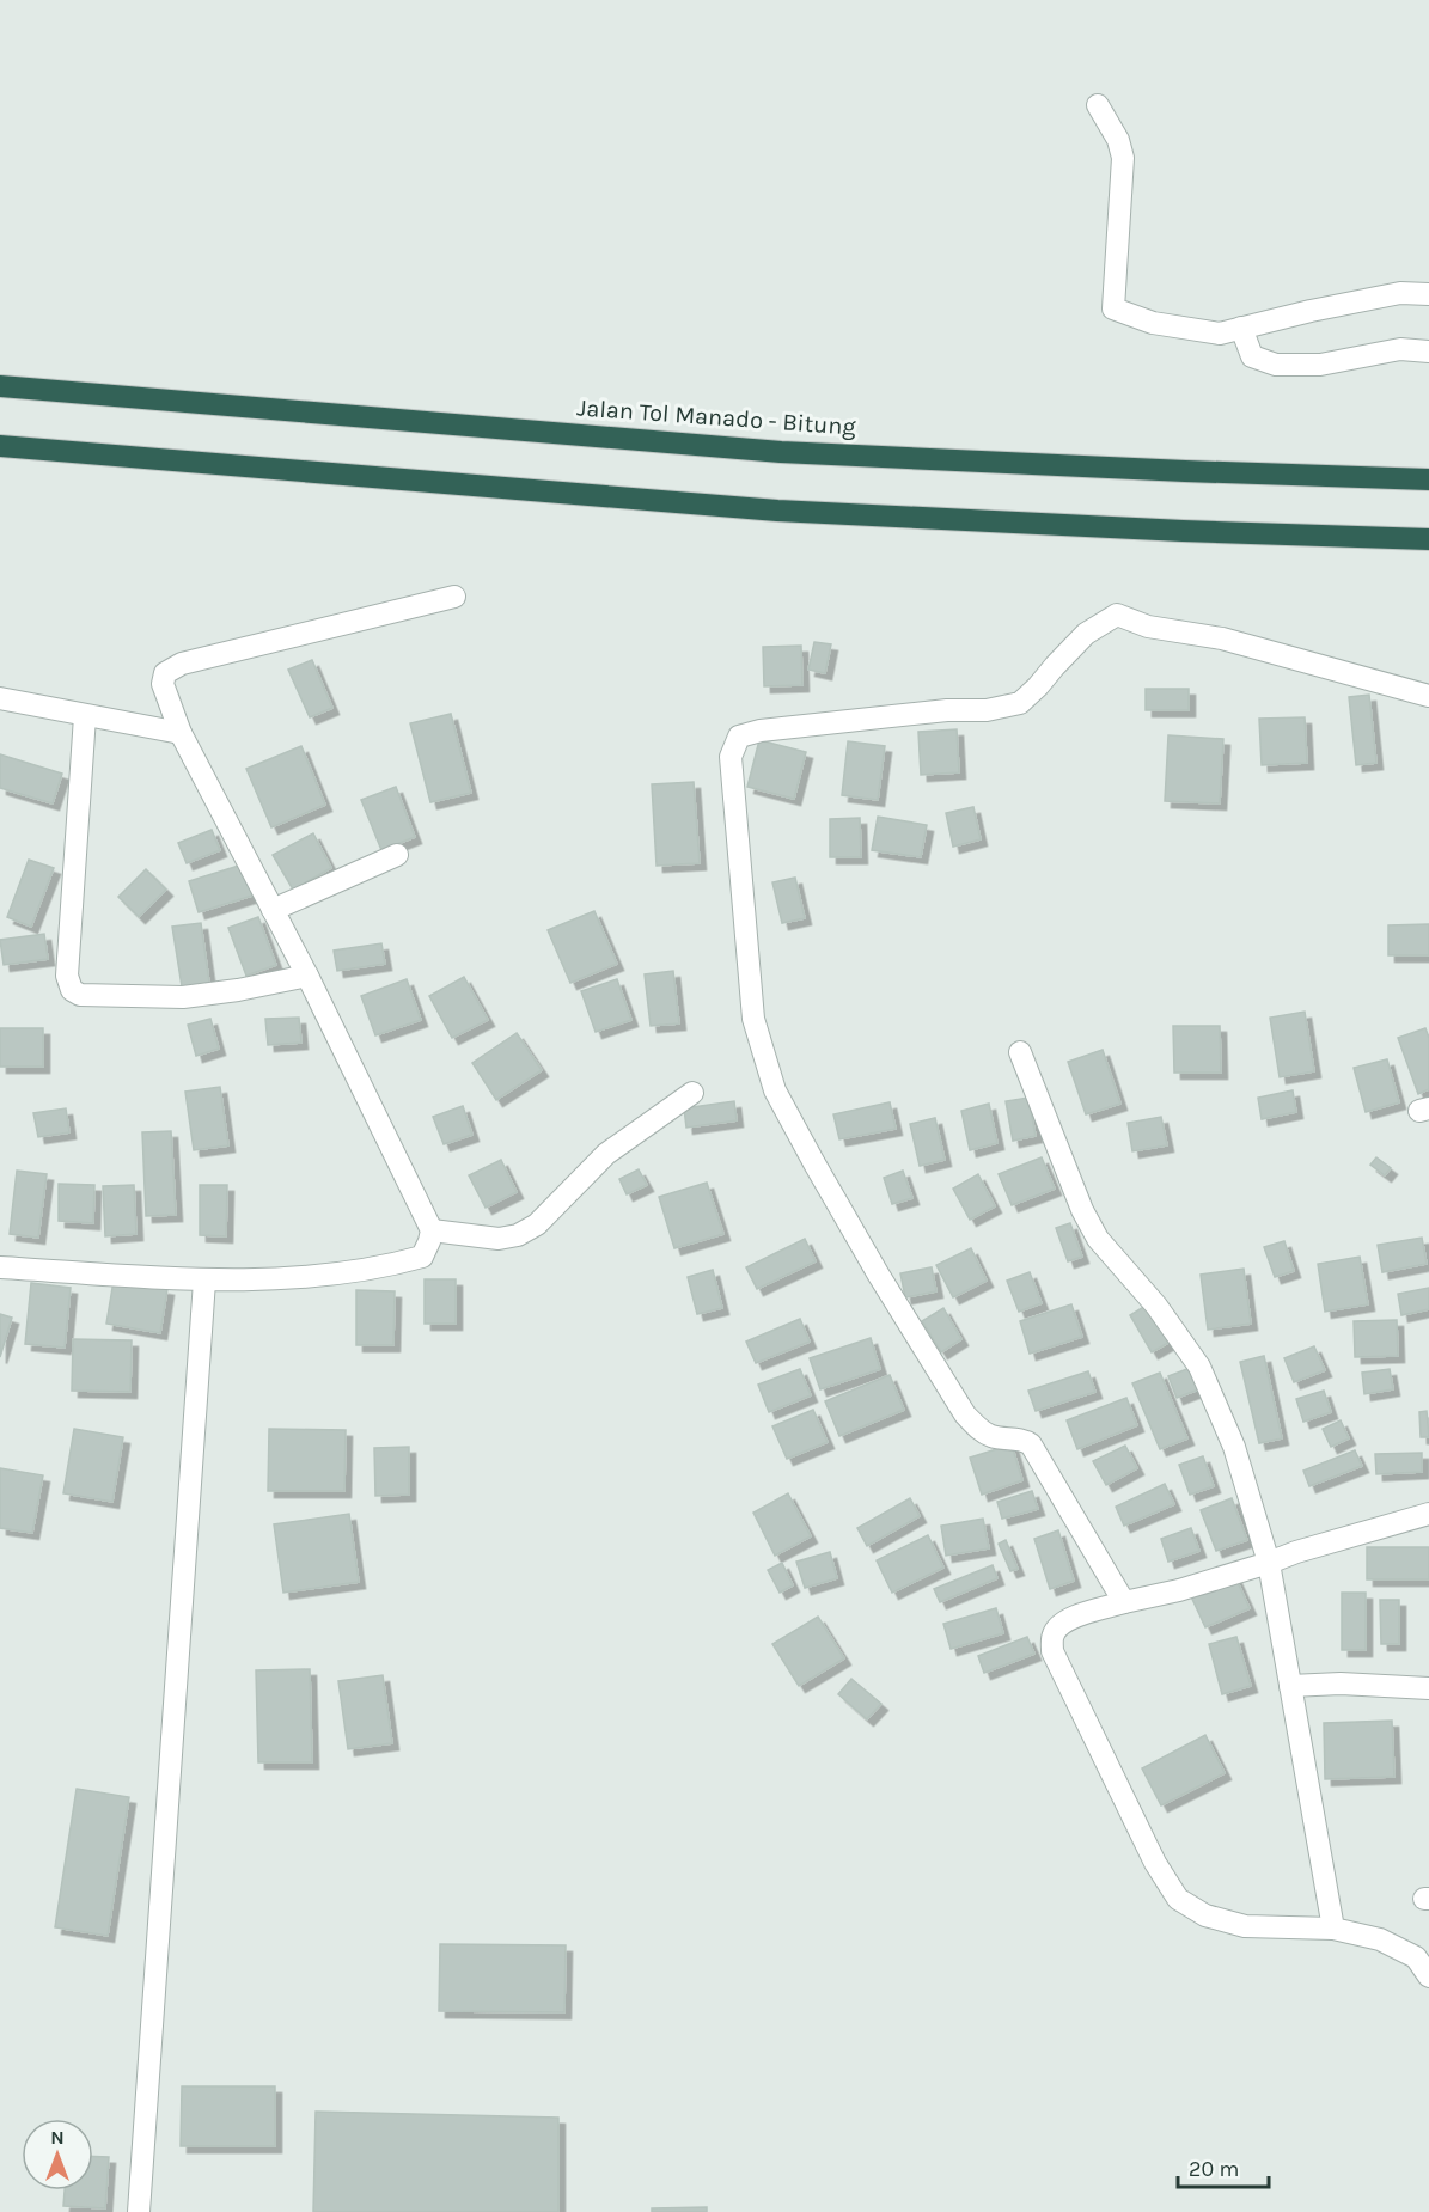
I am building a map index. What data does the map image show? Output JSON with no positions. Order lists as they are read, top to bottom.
{
  "streets": {
    "highway": ["Jalan Tol Manado - Bitung"]
  },
  "scale_bar": "20 m",
  "north": "top"
}
